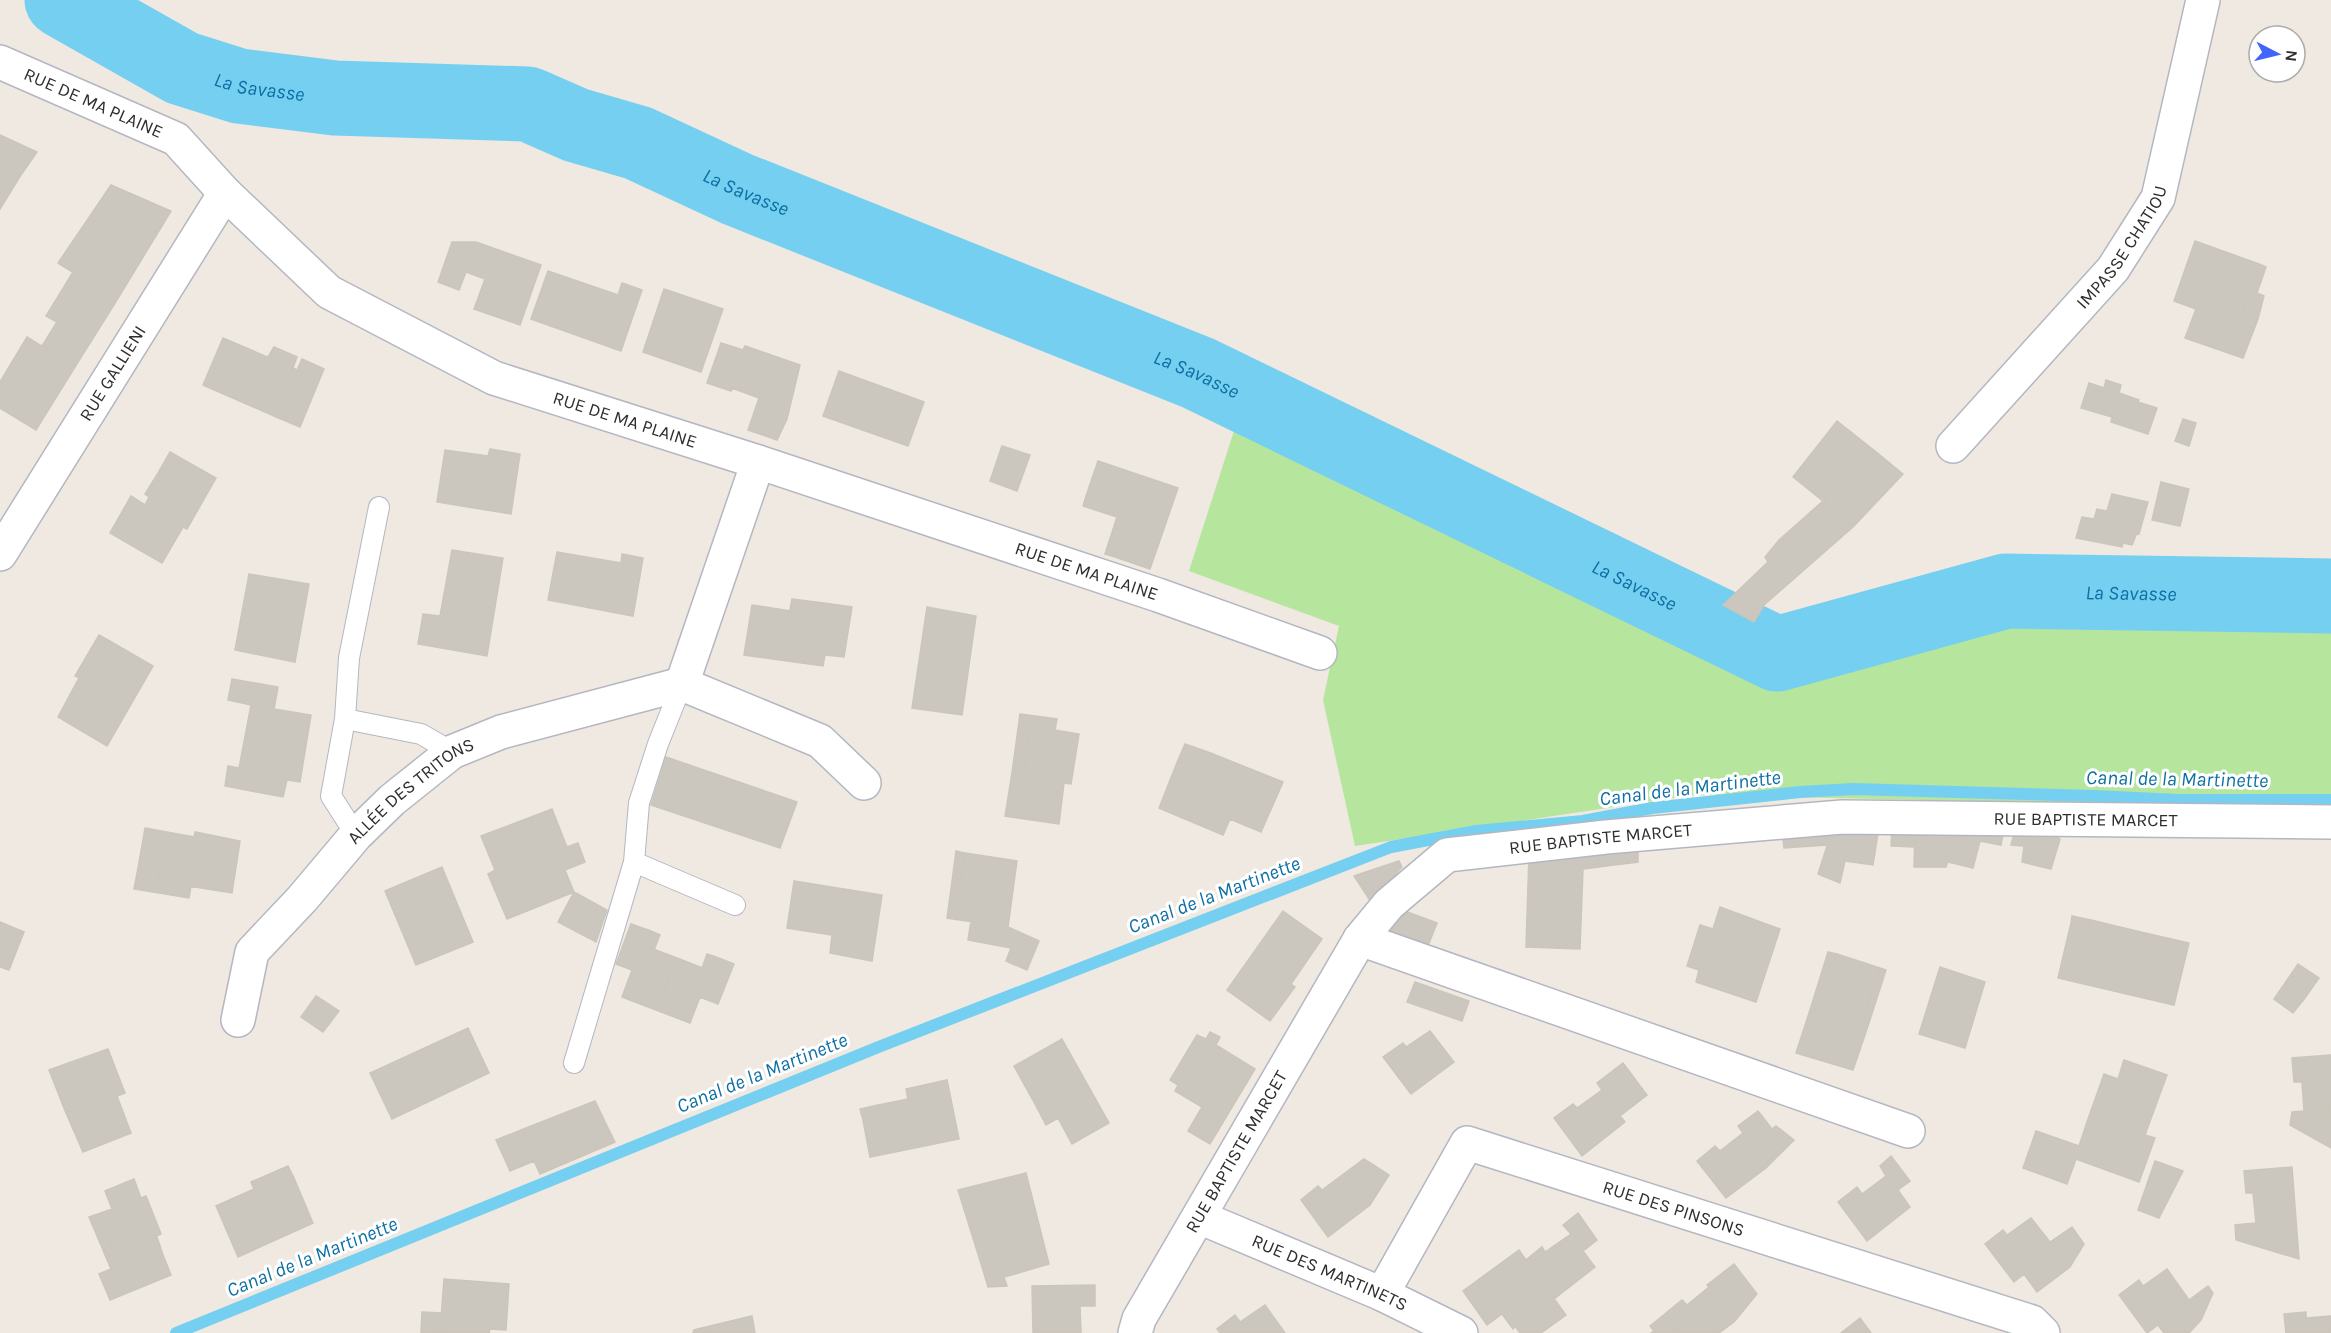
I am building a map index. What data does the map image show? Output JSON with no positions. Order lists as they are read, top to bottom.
{
  "streets": {
    "street": [
      "RUE DE MA PLAINE",
      "IMPASSE CHATIOU",
      "RUE GALLIENI",
      "ALLÉE DES TRITONS",
      "RUE BAPTISTE MARCET",
      "RUE DES PINSONS",
      "RUE DES MARTINETS"
    ]
  },
  "crossings": [
    ["RUE DE MA PLAINE", "RUE GALLIENI"],
    ["RUE BAPTISTE MARCET", "RUE DES MARTINETS"],
    ["RUE DES PINSONS", "RUE DES MARTINETS"]
  ],
  "water": ["La Savasse", "Canal de la Martinette"],
  "north": "right"
}
